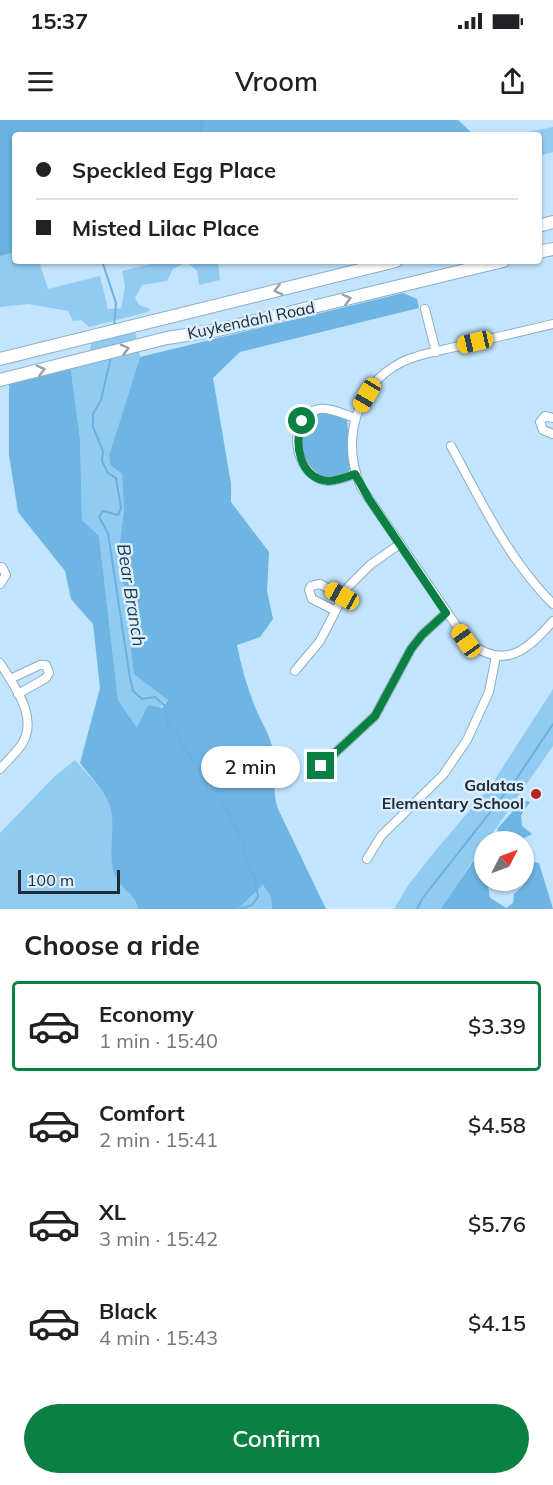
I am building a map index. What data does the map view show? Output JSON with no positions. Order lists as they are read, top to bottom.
{
  "streets": {
    "main road": ["Kuykendahl Road"]
  },
  "water": ["Bear Branch"],
  "places": ["Galatas Elementary School"],
  "scale_bar": "100 m",
  "north": "top right",
  "page": {
    "status": "15:37",
    "header": "Vroom",
    "banner": ["Speckled Egg Place", "Misted Lilac Place"],
    "bubble": "2 min",
    "scale": "100 m",
    "heading": "Choose a ride",
    "list": [
      {
        "name": "Economy",
        "note": "1 min · 15:40",
        "value": "$3.39"
      },
      {
        "name": "Comfort",
        "note": "2 min · 15:41",
        "value": "$4.58"
      },
      {
        "name": "XL",
        "note": "3 min · 15:42",
        "value": "$5.76"
      },
      {
        "name": "Black",
        "note": "4 min · 15:43",
        "value": "$4.15"
      }
    ],
    "buttons": "Confirm"
  }
}
